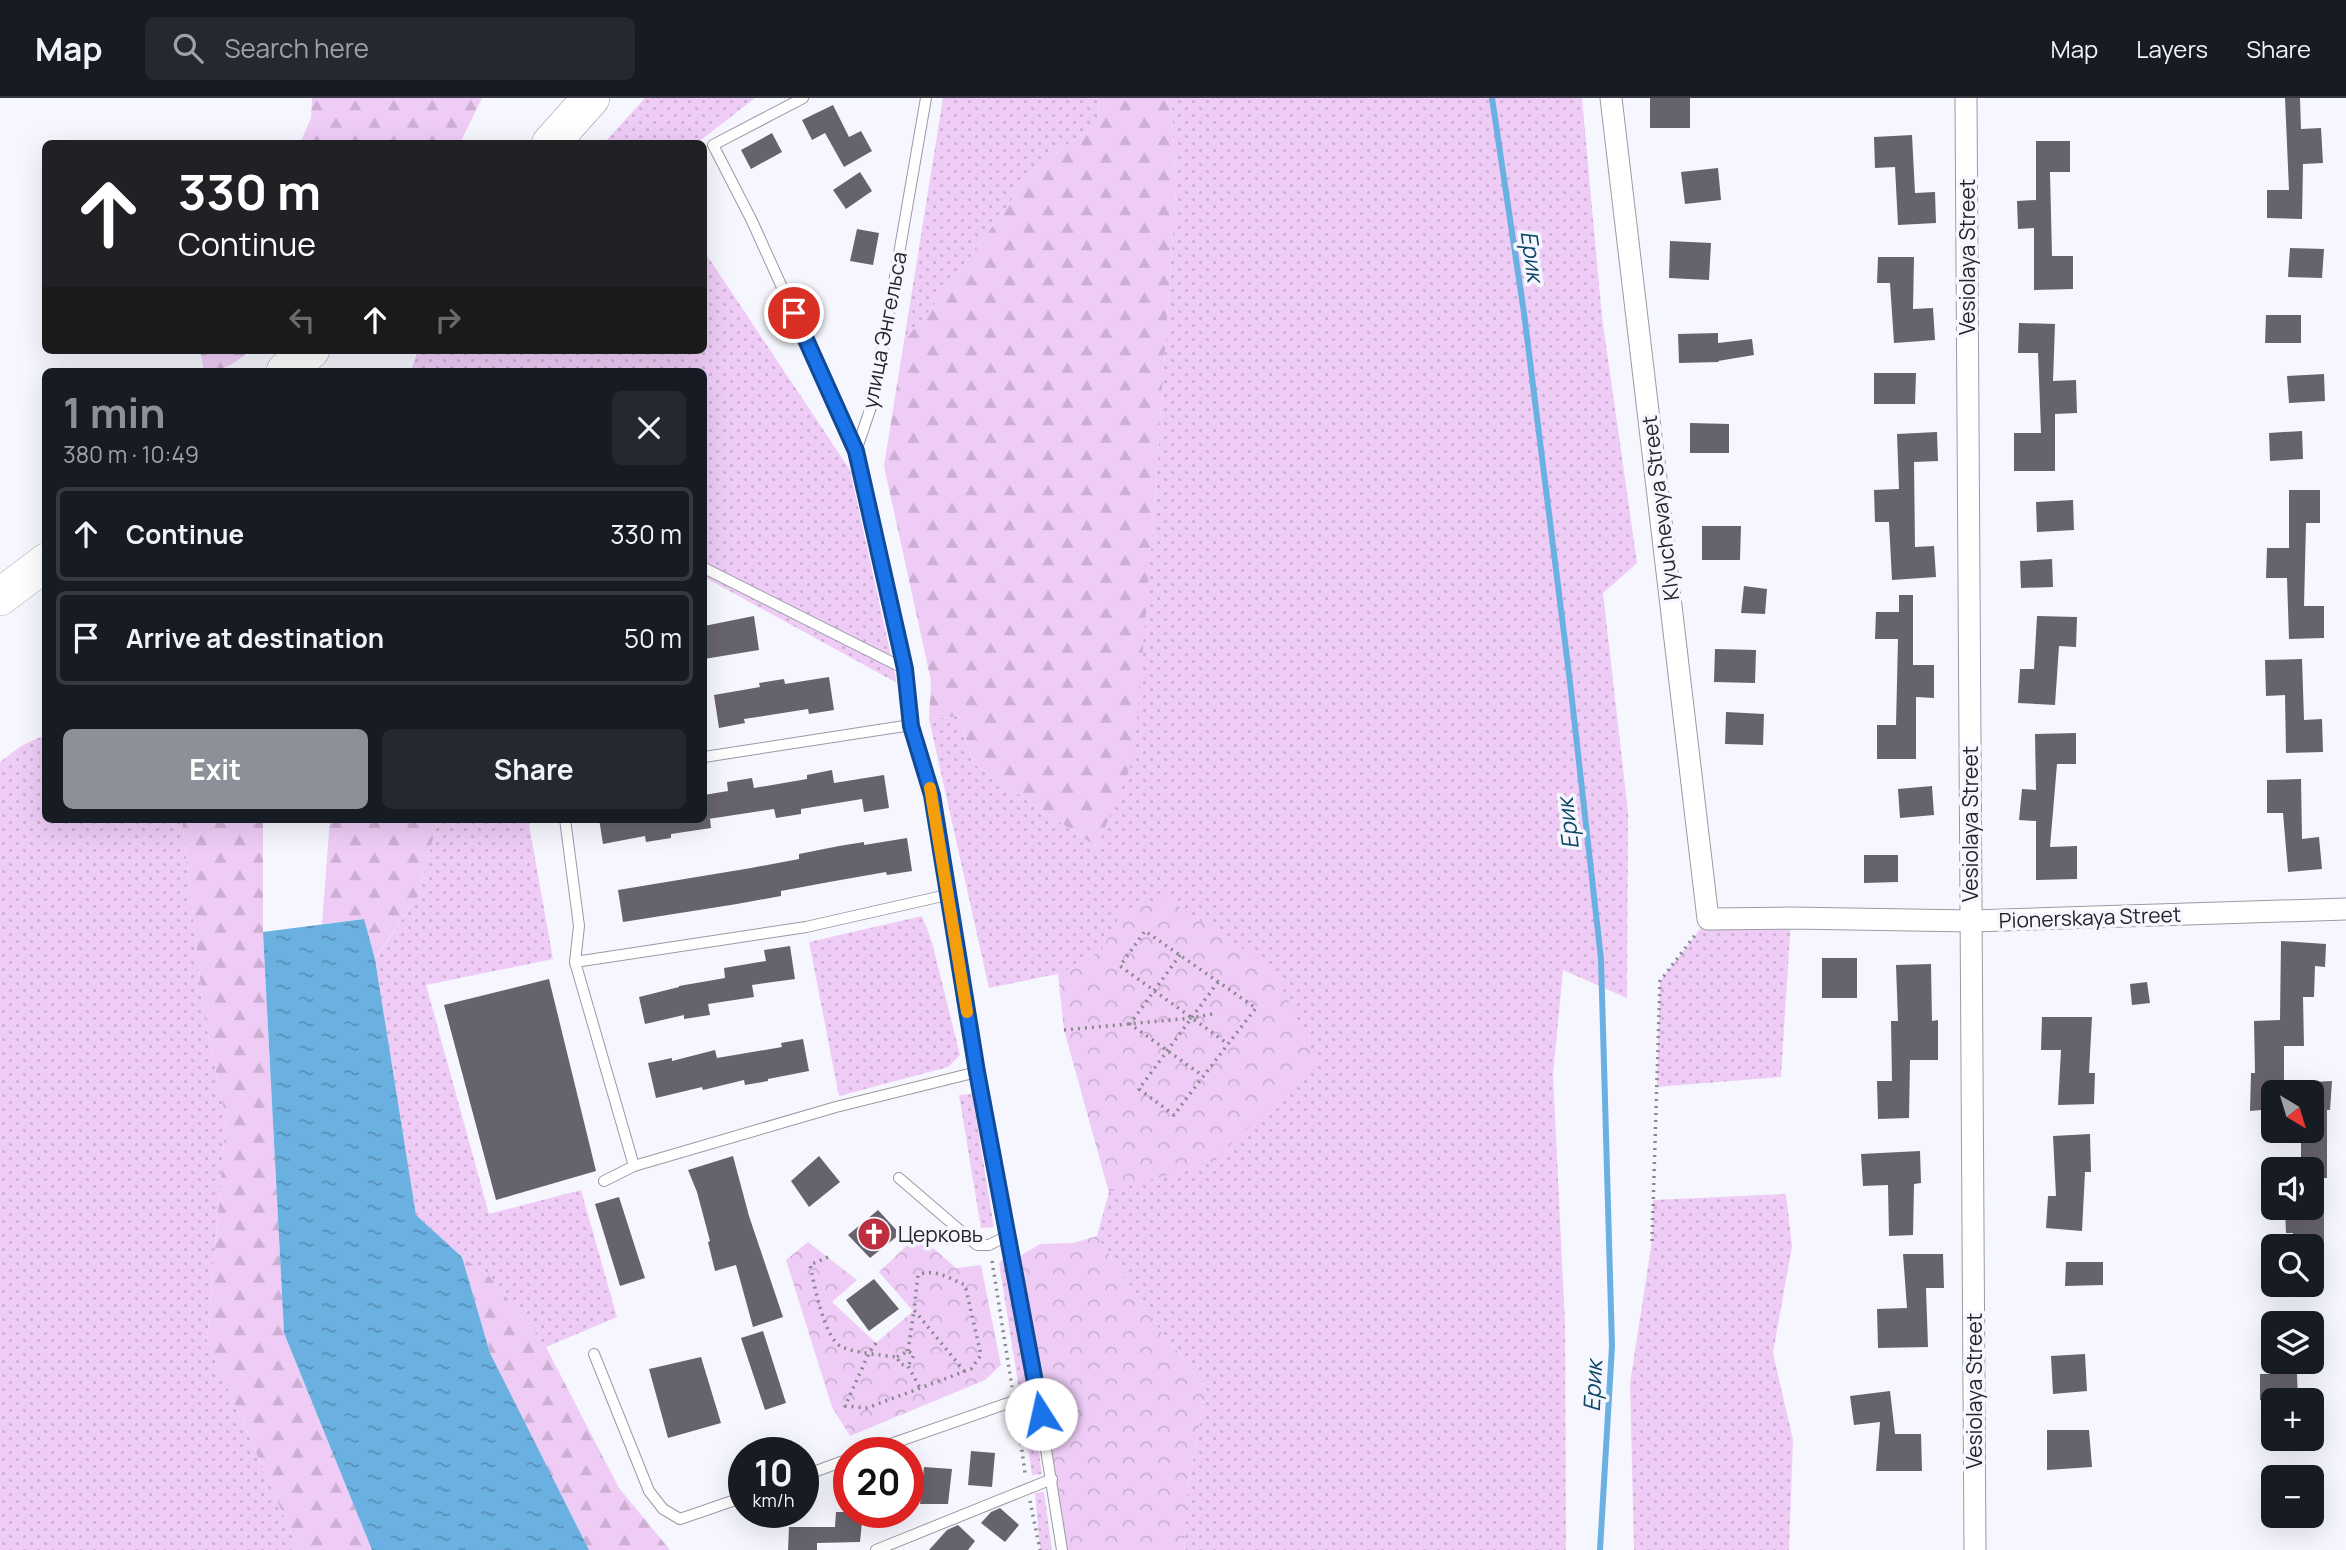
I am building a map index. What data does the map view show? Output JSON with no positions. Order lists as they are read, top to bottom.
{
  "streets": {
    "street": ["Vesiolaya Street", "Klyuchevaya Street", "Pionerskaya Street"],
    "lane": ["улица Энгельса"]
  },
  "crossings": [
    ["Vesiolaya Street", "Pionerskaya Street"],
    ["Klyuchevaya Street", "Pionerskaya Street"]
  ],
  "water": ["Ерик"],
  "places": {
    "church": ["Церковь"]
  },
  "north": "bottom right",
  "page": {
    "header": "Map",
    "search": "Search here",
    "nav": ["Map", "Layers", "Share"],
    "turn": ["330 m", "Continue"],
    "heading": ["1 min", "380 m · 10:49"],
    "list": [
      {
        "name": "Continue",
        "value": "330 m"
      },
      {
        "name": "Arrive at destination",
        "value": "50 m"
      }
    ],
    "buttons": ["Exit", "Share"],
    "map_buttons": ["+", "−"],
    "speed": "10 km/h",
    "limit": "20"
  }
}
